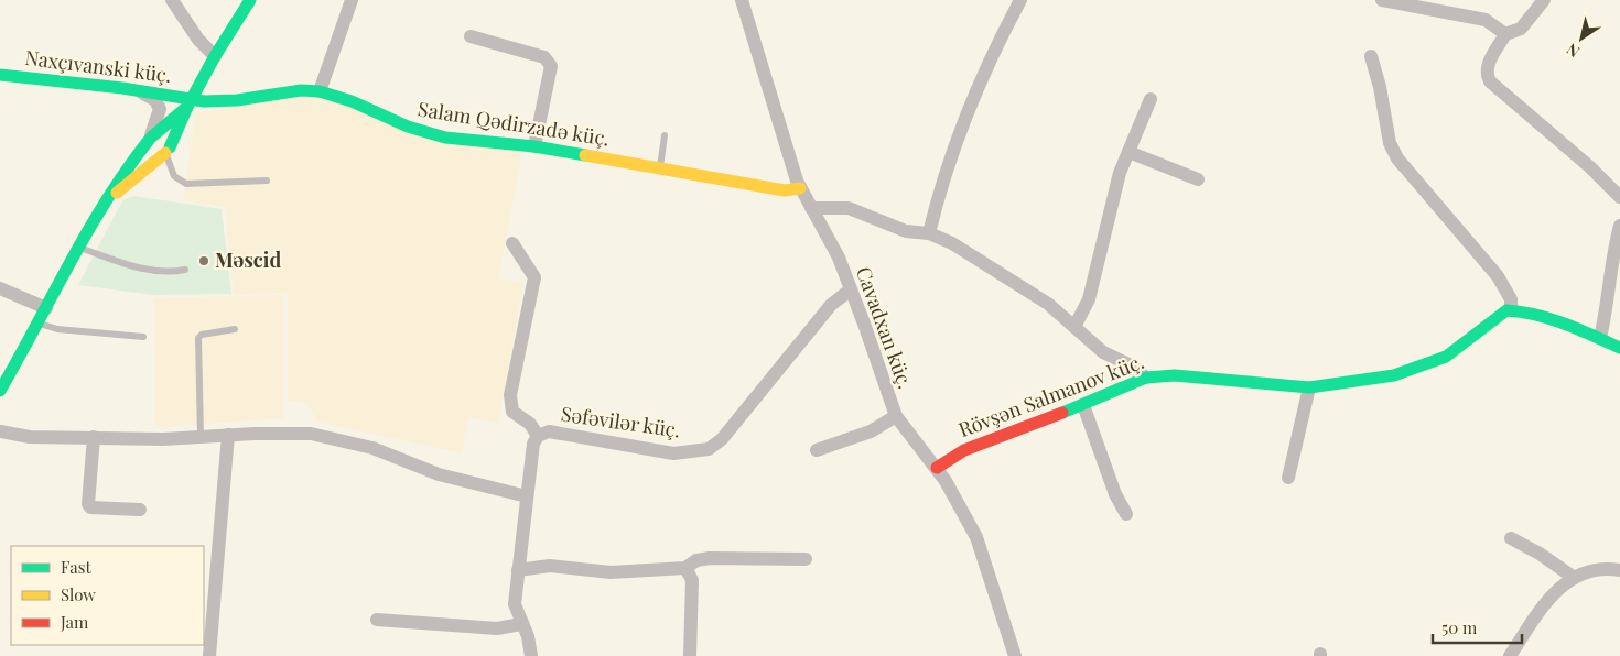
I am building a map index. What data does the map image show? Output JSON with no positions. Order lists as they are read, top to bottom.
{
  "streets": {
    "street": [
      "Naxçıvanski küç.",
      "Salam Qədirzadə küç.",
      "Cavadxan küç.",
      "Rövşən Salmanov küç.",
      "Səfəvilər küç."
    ]
  },
  "crossings": [
    ["Naxçıvanski küç.", "Salam Qədirzadə küç."],
    ["Salam Qədirzadə küç.", "Cavadxan küç."],
    ["Cavadxan küç.", "Rövşən Salmanov küç."],
    ["Cavadxan küç.", "Səfəvilər küç."]
  ],
  "places": ["Məscid"],
  "legend": ["Fast", "Slow", "Jam"],
  "scale_bar": "50 m",
  "north": "bottom left"
}
